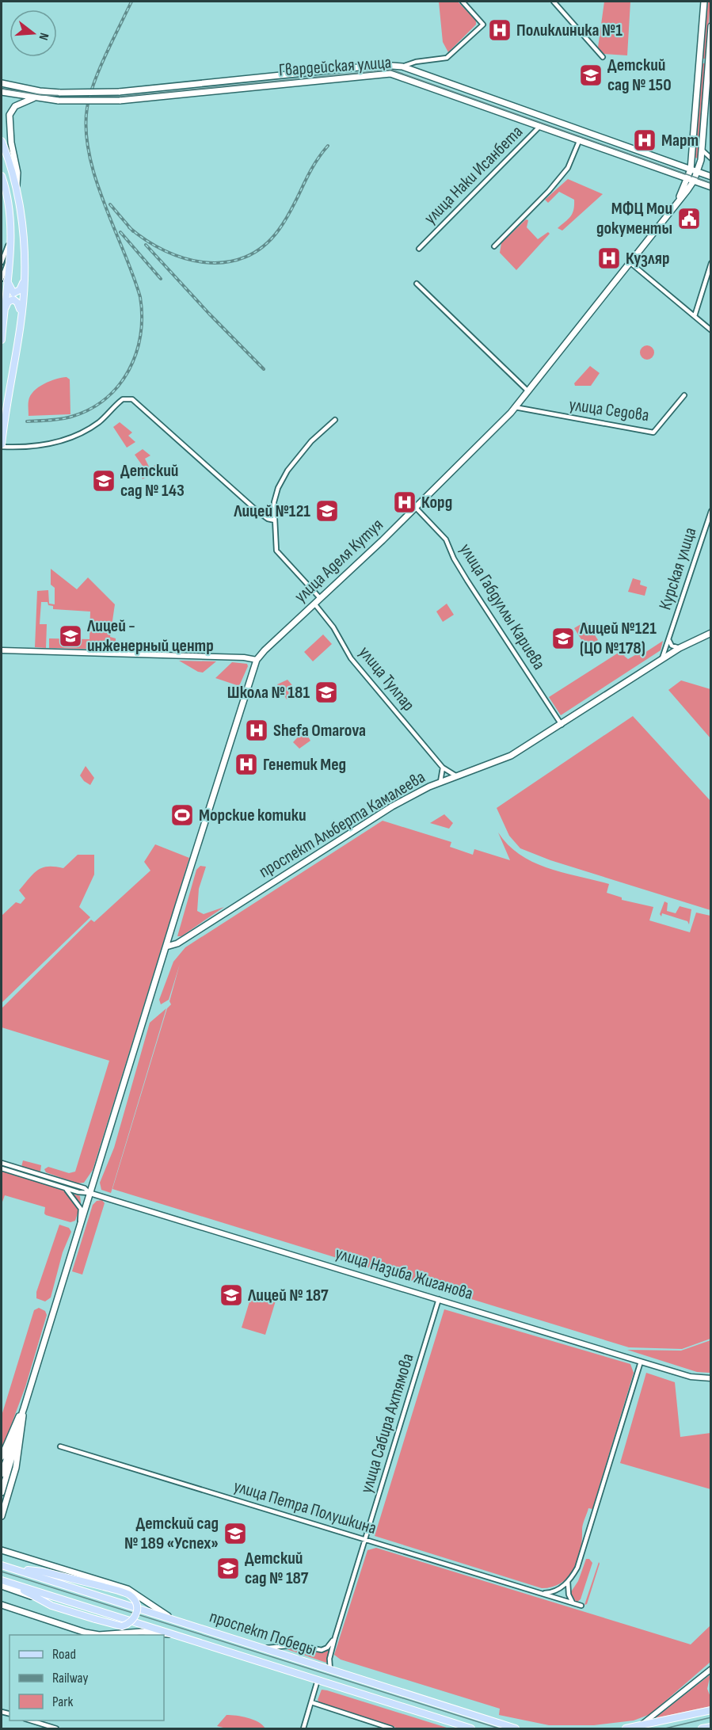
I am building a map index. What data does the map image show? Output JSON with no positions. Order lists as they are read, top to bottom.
{
  "streets": {
    "main road": [
      "Гвардейская улица",
      "улица Аделя Кутуя",
      "проспект Альберта Камалеева",
      "проспект Победы"
    ],
    "street": [
      "улица Наки Исанбета",
      "улица Седова",
      "Курская улица",
      "улица Габдуллы Кариева",
      "улица Тулпар",
      "улица Назиба Жиганова",
      "улица Сабира Ахтямова",
      "улица Петра Полушкина"
    ]
  },
  "crossings": [
    ["Гвардейская улица", "улица Наки Исанбета"],
    ["Гвардейская улица", "улица Аделя Кутуя"],
    ["улица Седова", "улица Аделя Кутуя"],
    ["улица Аделя Кутуя", "улица Габдуллы Кариева"],
    ["улица Аделя Кутуя", "улица Тулпар"],
    ["Курская улица", "проспект Альберта Камалеева"],
    ["улица Габдуллы Кариева", "проспект Альберта Камалеева"],
    ["улица Тулпар", "проспект Альберта Камалеева"],
    ["улица Назиба Жиганова", "улица Сабира Ахтямова"],
    ["улица Сабира Ахтямова", "улица Петра Полушкина"],
    ["улица Сабира Ахтямова", "проспект Победы"]
  ],
  "places": {
    "hospital": [
      "Поликлиника №1",
      "Март",
      "Кузляр",
      "Корд",
      "Shefa Omarova",
      "Генетик Мед"
    ],
    "school or university": [
      "Детский сад № 150",
      "Детский сад № 143",
      "Лицей №121",
      "Лицей - инженерный центр",
      "Лицей №121 (ЦО №178)",
      "Школа № 181",
      "Лицей № 187",
      "Детский сад № 189 «Успех»",
      "Детский сад № 187"
    ],
    "public building": ["МФЦ Мои документы"],
    "sports": ["Морские котики"]
  },
  "legend": ["Road", "Railway", "Park"],
  "north": "right"
}
